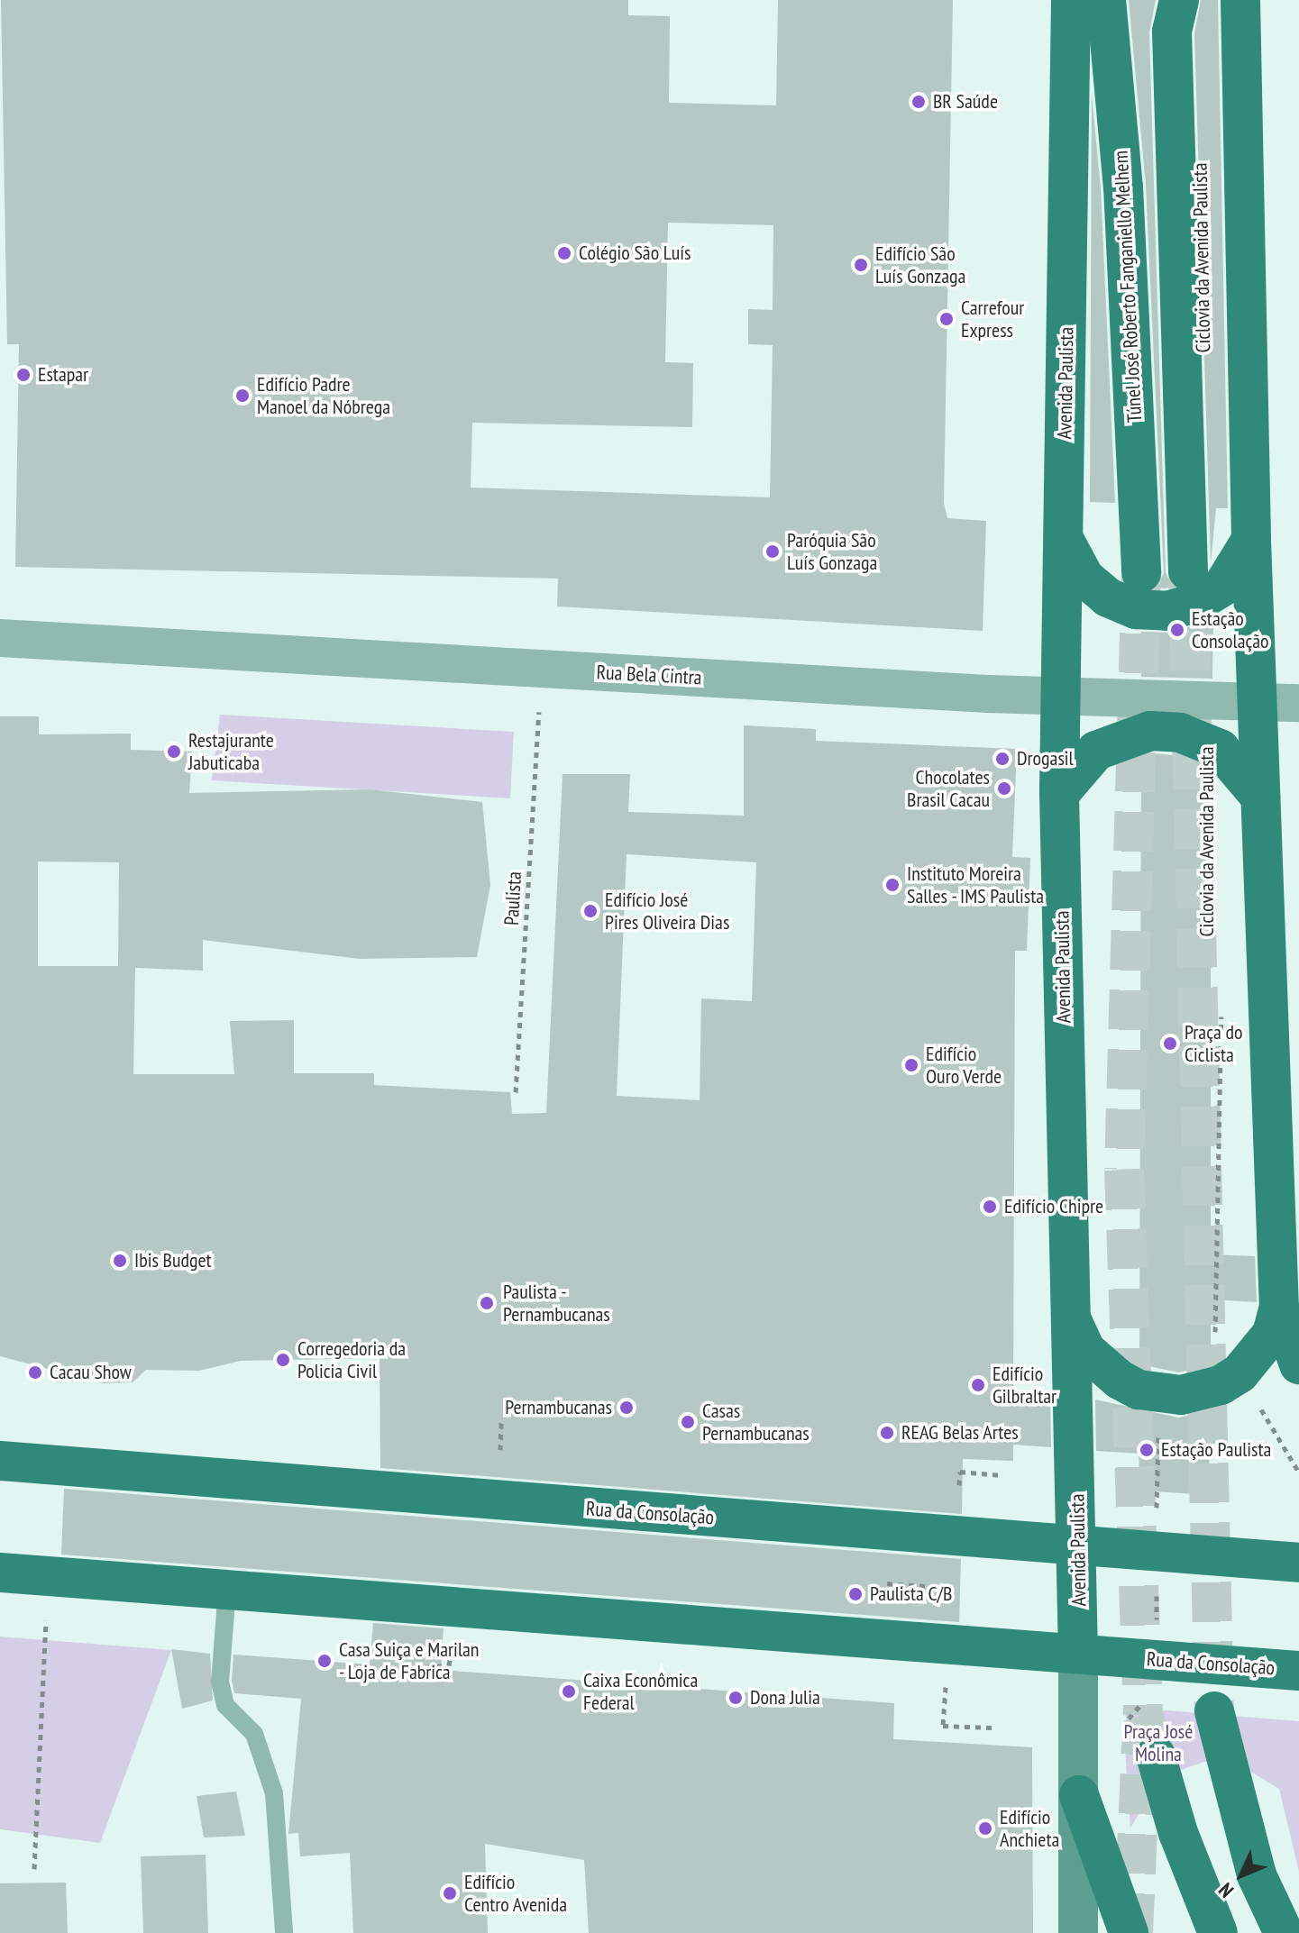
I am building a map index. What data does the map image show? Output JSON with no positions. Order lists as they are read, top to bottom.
{
  "streets": {
    "main road": ["Túnel José Roberto Fanganiello Melhem", "Avenida Paulista", "Rua da Consolação"],
    "street": ["Rua Bela Cintra"],
    "path": ["Paulista"]
  },
  "crossings": [
    ["Avenida Paulista", "Rua Bela Cintra"],
    ["Avenida Paulista", "Rua da Consolação"]
  ],
  "parks": ["Praça José Molina"],
  "places": [
    "BR Saúde",
    "Colégio São Luís",
    "Edifício São Luís Gonzaga",
    "Carrefour Express",
    "Estapar",
    "Edifício Padre Manoel da Nóbrega",
    "Paróquia São Luís Gonzaga",
    "Estação Consolação",
    "Restajurante Jabuticaba",
    "Drogasil",
    "Chocolates Brasil Cacau",
    "Instituto Moreira Salles - IMS Paulista",
    "Edifício José Pires Oliveira Dias",
    "Praça do Ciclista",
    "Edifício Ouro Verde",
    "Edifício Chipre",
    "Ibis Budget",
    "Paulista - Pernambucanas",
    "Corregedoria da Policia Civil",
    "Cacau Show",
    "Edifício Gilbraltar",
    "Pernambucanas",
    "Casas Pernambucanas",
    "REAG Belas Artes",
    "Estação Paulista",
    "Paulista C/B",
    "Casa Suiça e Marilan - Loja de Fabrica",
    "Caixa Econômica Federal",
    "Dona Julia",
    "Edifício Anchieta",
    "Edifício Centro Avenida"
  ],
  "north": "bottom left"
}
